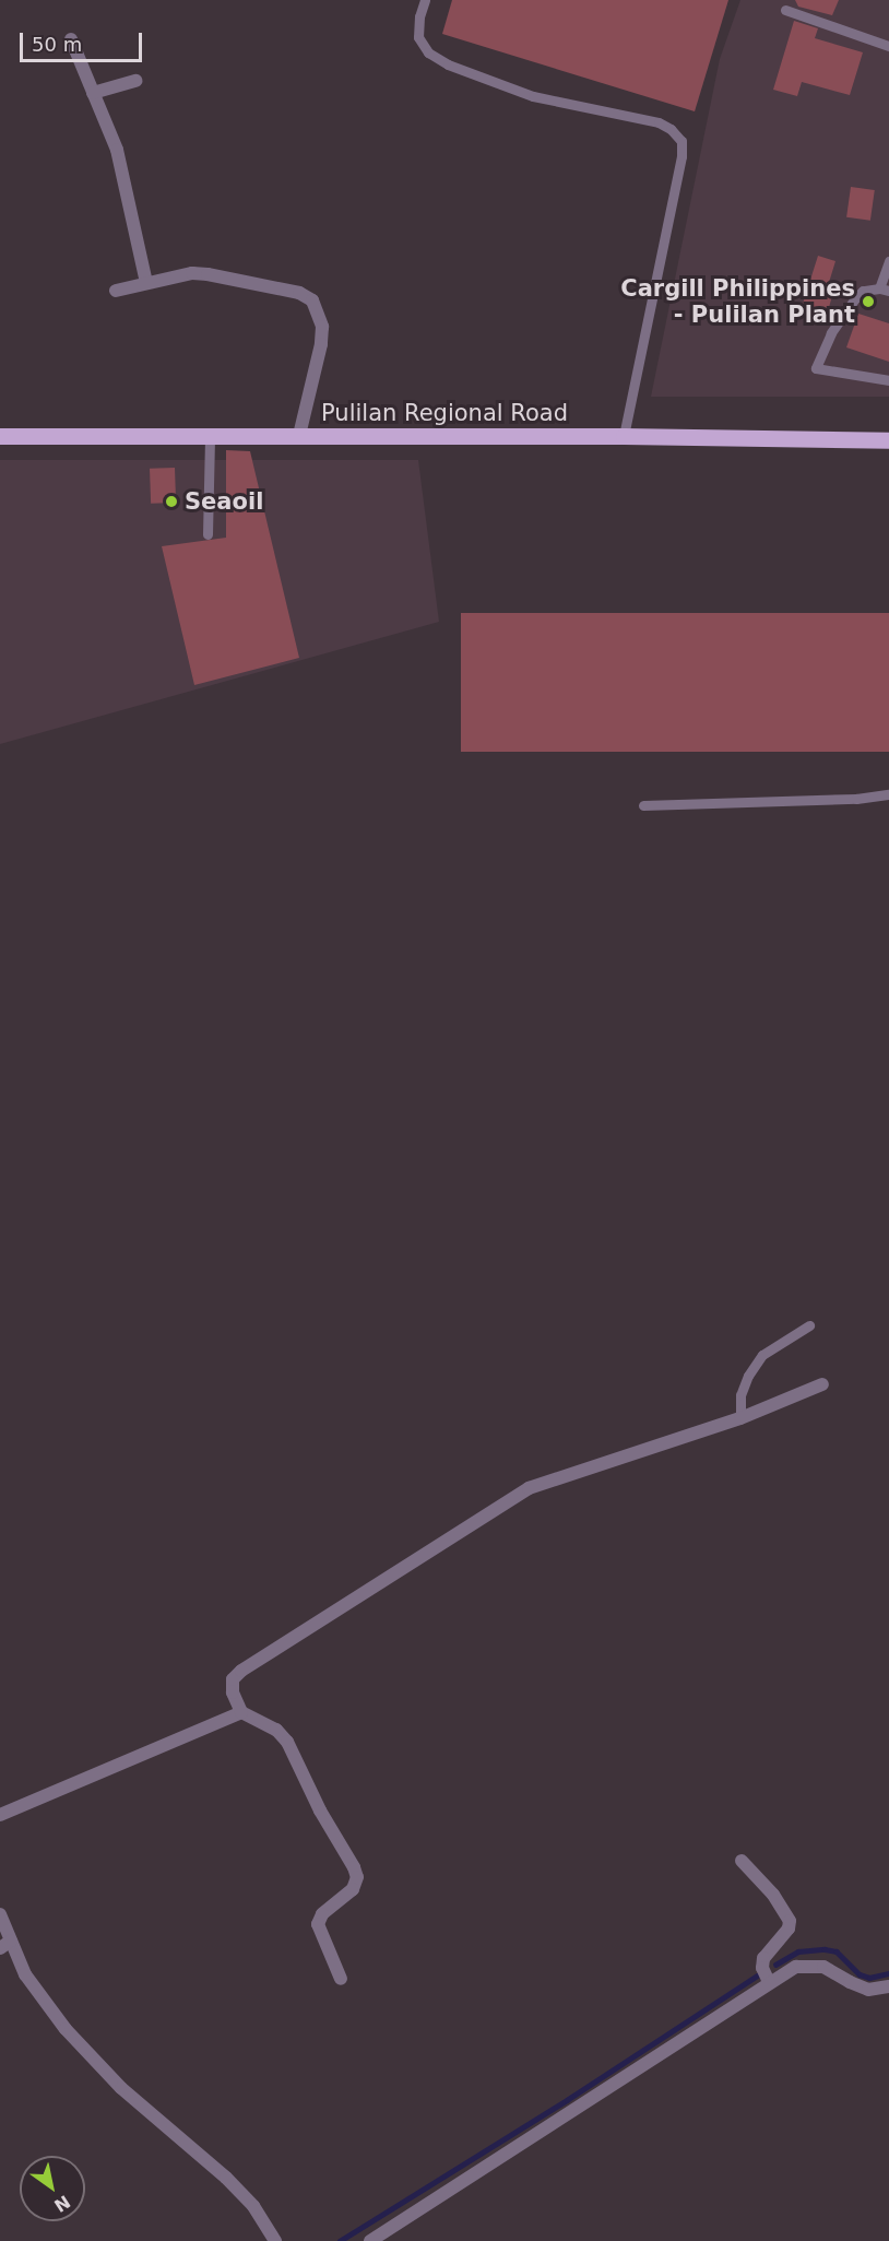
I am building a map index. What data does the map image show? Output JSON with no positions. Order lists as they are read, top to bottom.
{
  "streets": {
    "main road": ["Pulilan Regional Road"]
  },
  "places": ["Cargill Philippines - Pulilan Plant", "Seaoil"],
  "scale_bar": "50 m",
  "north": "bottom right"
}
